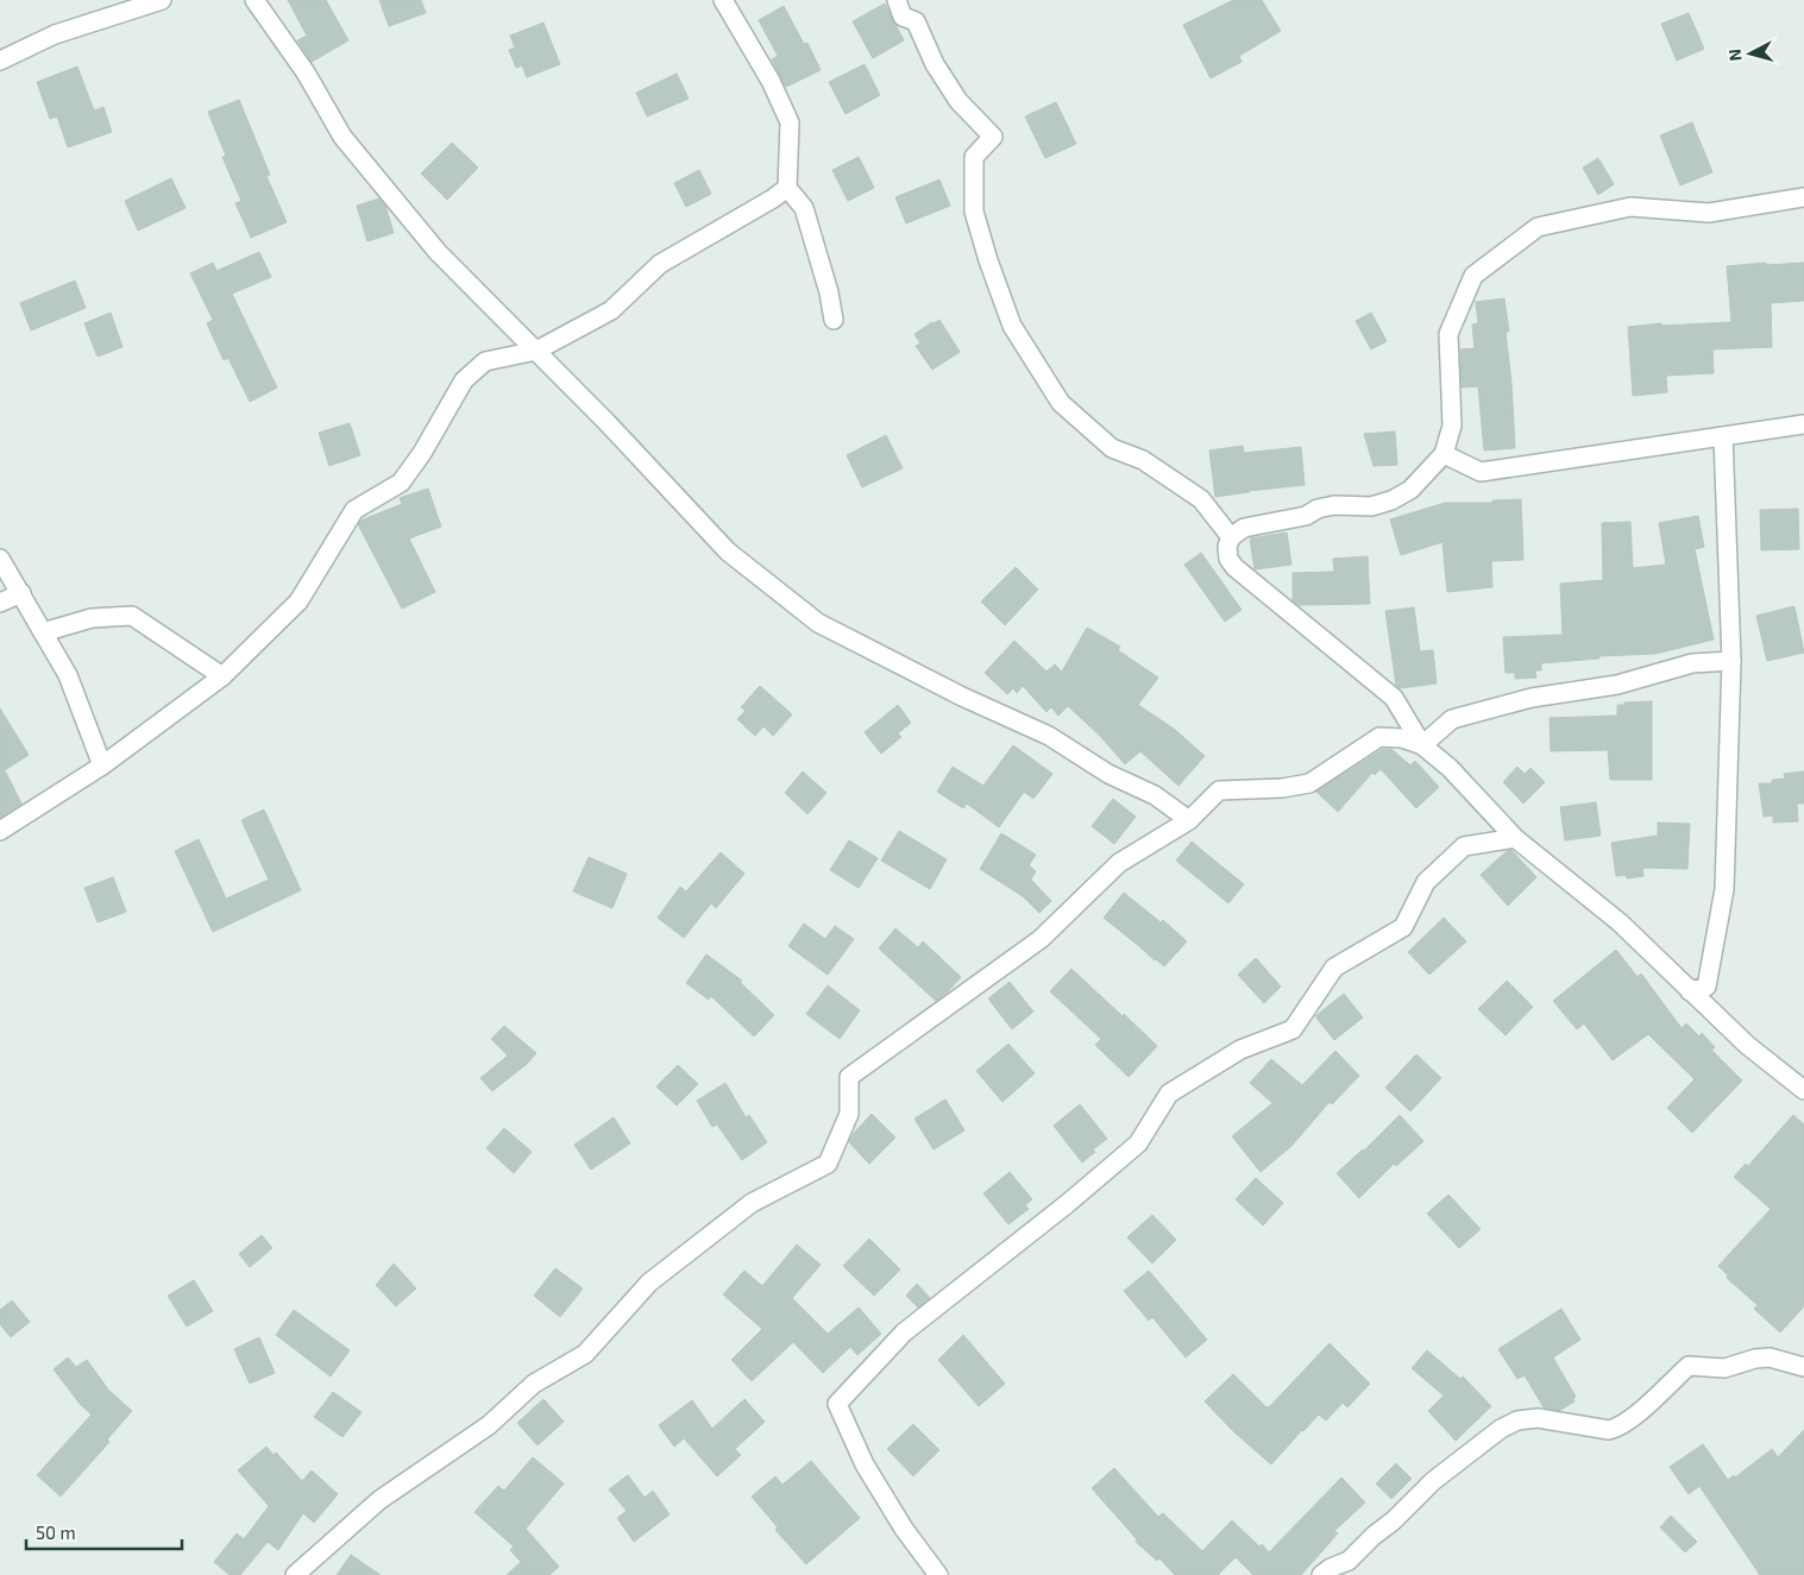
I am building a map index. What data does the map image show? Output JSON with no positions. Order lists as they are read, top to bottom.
{
  "scale_bar": "50 m",
  "north": "left"
}
